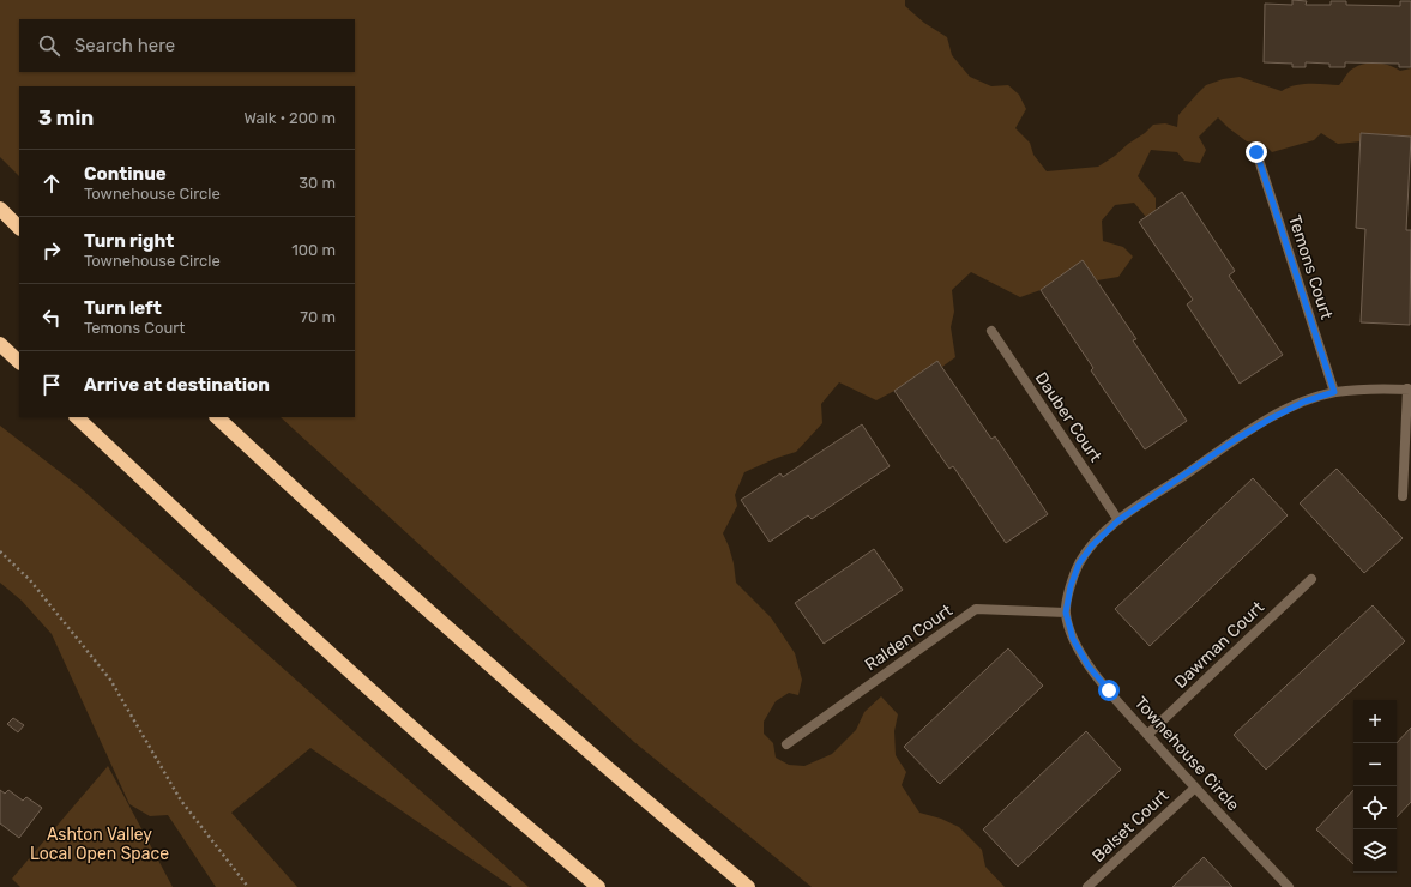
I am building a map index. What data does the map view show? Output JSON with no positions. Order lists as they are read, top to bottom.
{
  "streets": {
    "street": [
      "Temons Court",
      "Dauber Court",
      "Ralden Court",
      "Dawman Court",
      "Townehouse Circle",
      "Balset Court"
    ]
  },
  "crossings": [
    ["Temons Court", "Townehouse Circle"],
    ["Dauber Court", "Townehouse Circle"],
    ["Ralden Court", "Townehouse Circle"],
    ["Dawman Court", "Townehouse Circle"],
    ["Townehouse Circle", "Balset Court"]
  ],
  "parks": ["Ashton Valley Local Open Space"],
  "page": {
    "search": "Search here",
    "heading": ["3 min", "Walk · 200 m"],
    "list": [
      ["Continue", "Townehouse Circle", "30 m"],
      ["Turn right", "Townehouse Circle", "100 m"],
      ["Turn left", "Temons Court", "70 m"],
      "Arrive at destination"
    ],
    "map_buttons": ["+", "−"]
  }
}
